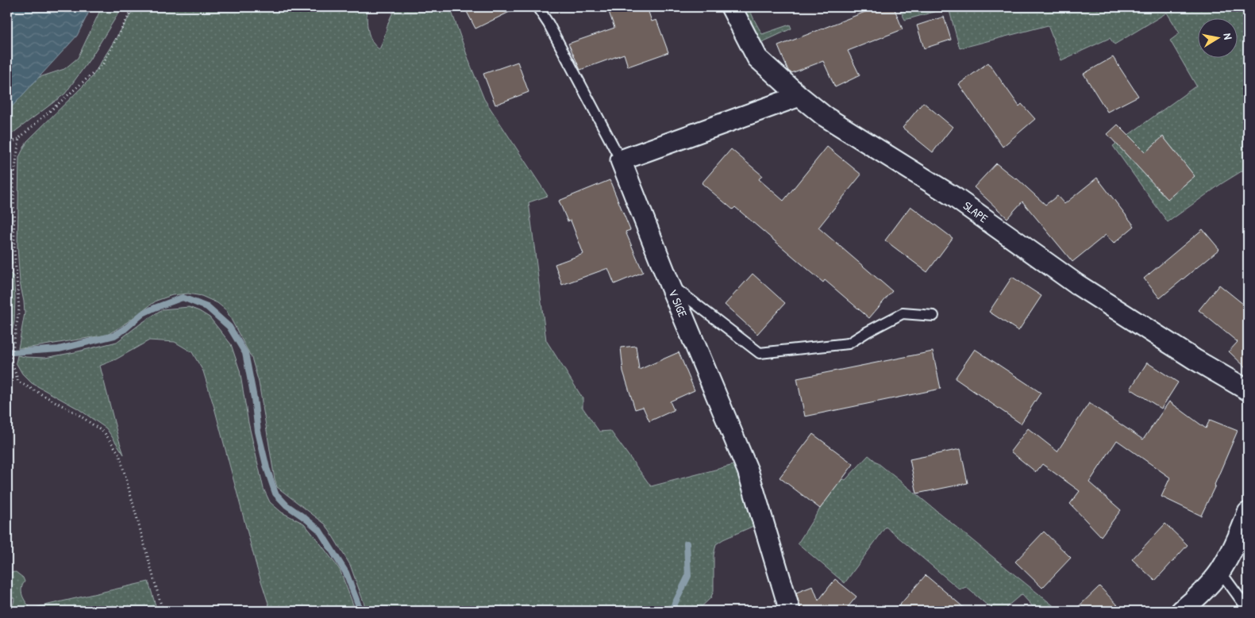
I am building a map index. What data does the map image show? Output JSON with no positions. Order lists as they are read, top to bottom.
{
  "streets": {
    "street": ["SLAPE", "V SIGE"]
  },
  "north": "right"
}
